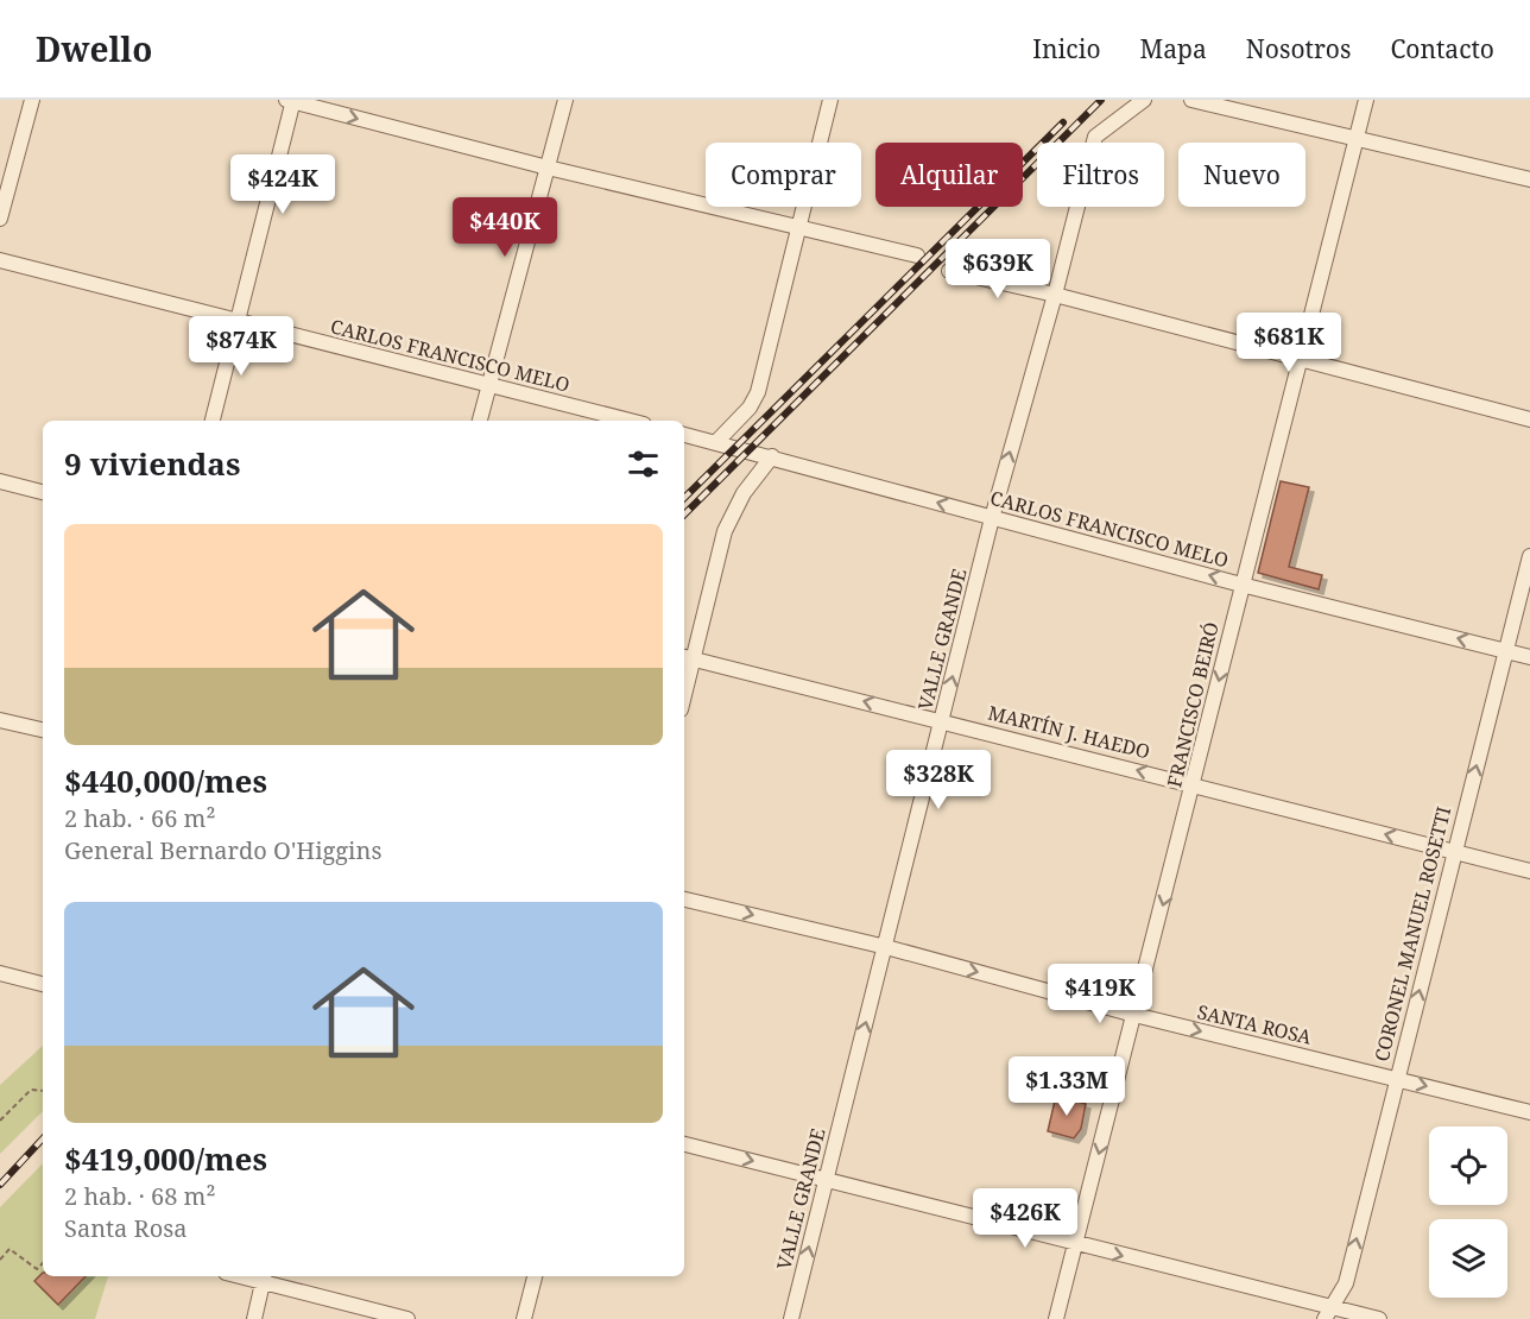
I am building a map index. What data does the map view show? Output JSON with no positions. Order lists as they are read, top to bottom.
{
  "streets": {
    "street": [
      "CARLOS FRANCISCO MELO",
      "VALLE GRANDE",
      "FRANCISCO BEIRÓ",
      "MARTÍN J. HAEDO",
      "CORONEL MANUEL ROSETTI",
      "SANTA ROSA"
    ]
  },
  "crossings": [
    ["CARLOS FRANCISCO MELO", "VALLE GRANDE"],
    ["CARLOS FRANCISCO MELO", "FRANCISCO BEIRÓ"],
    ["CARLOS FRANCISCO MELO", "CORONEL MANUEL ROSETTI"],
    ["VALLE GRANDE", "MARTÍN J. HAEDO"],
    ["VALLE GRANDE", "SANTA ROSA"],
    ["FRANCISCO BEIRÓ", "MARTÍN J. HAEDO"],
    ["FRANCISCO BEIRÓ", "SANTA ROSA"],
    ["MARTÍN J. HAEDO", "CORONEL MANUEL ROSETTI"],
    ["CORONEL MANUEL ROSETTI", "SANTA ROSA"]
  ],
  "one_way": [
    "CARLOS FRANCISCO MELO",
    "VALLE GRANDE",
    "FRANCISCO BEIRÓ",
    "MARTÍN J. HAEDO",
    "CORONEL MANUEL ROSETTI",
    "SANTA ROSA"
  ],
  "page": {
    "header": "Dwello",
    "nav": [
      "Inicio",
      "Mapa",
      "Nosotros",
      "Contacto"
    ],
    "chip": [
      "Comprar",
      "Alquilar",
      "Filtros",
      "Nuevo"
    ],
    "price": [
      "$424K",
      "$440K",
      "$639K",
      "$681K",
      "$874K",
      "$328K",
      "$419K",
      "$1.33M",
      "$426K"
    ],
    "heading": "9 viviendas",
    "list": [
      {
        "name": "$440,000/mes",
        "note": "2 hab. · 66 m² · General Bernardo O'Higgins"
      },
      {
        "name": "$419,000/mes",
        "note": "2 hab. · 68 m² · Santa Rosa"
      }
    ]
  }
}
